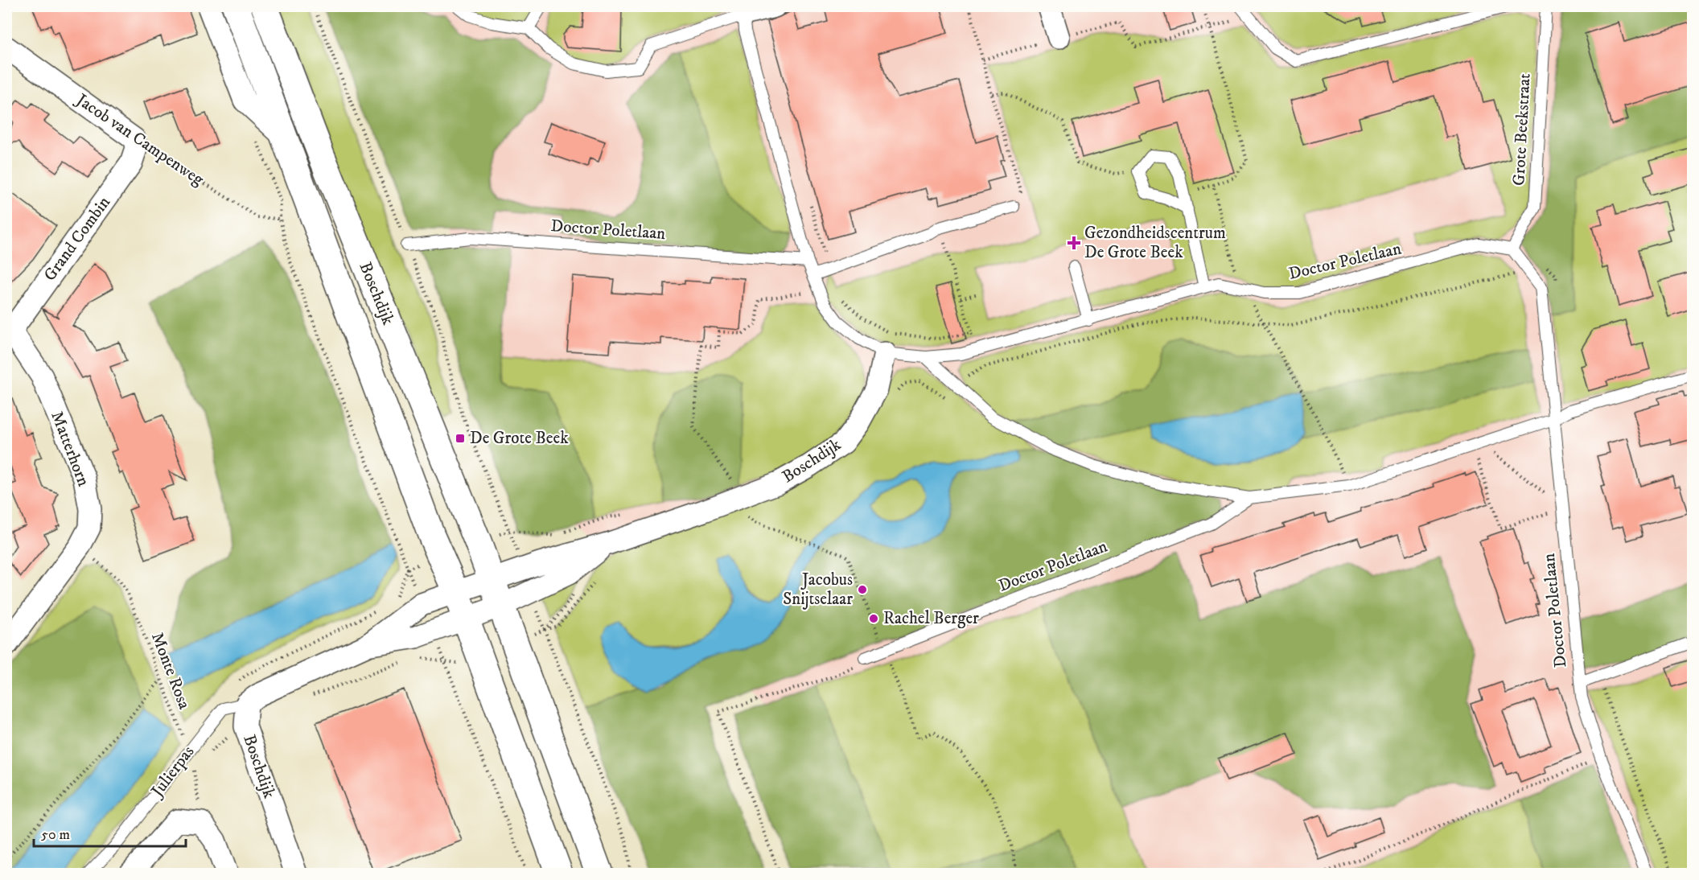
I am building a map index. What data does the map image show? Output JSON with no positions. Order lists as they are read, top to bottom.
{
  "streets": {
    "main road": ["Boschdijk"],
    "street": [
      "Jacob van Campenweg",
      "Grand Combin",
      "Matterhorn",
      "Julierpas"
    ],
    "lane": ["Grote Beekstraat", "Doctor Poletlaan"],
    "path": ["Monte Rosa"]
  },
  "crossings": [
    ["Grote Beekstraat", "Doctor Poletlaan"],
    ["Jacob van Campenweg", "Grand Combin"],
    ["Doctor Poletlaan", "Boschdijk"],
    ["Grand Combin", "Matterhorn"],
    ["Boschdijk", "Julierpas"],
    ["Matterhorn", "Monte Rosa"],
    ["Monte Rosa", "Julierpas"]
  ],
  "places": {
    "health": ["Gezondheidscentrum De Grote Beek"],
    "transit": ["De Grote Beek"],
    "other": ["Jacobus Snijtselaar", "Rachel Berger"]
  },
  "scale_bar": "50 m"
}
